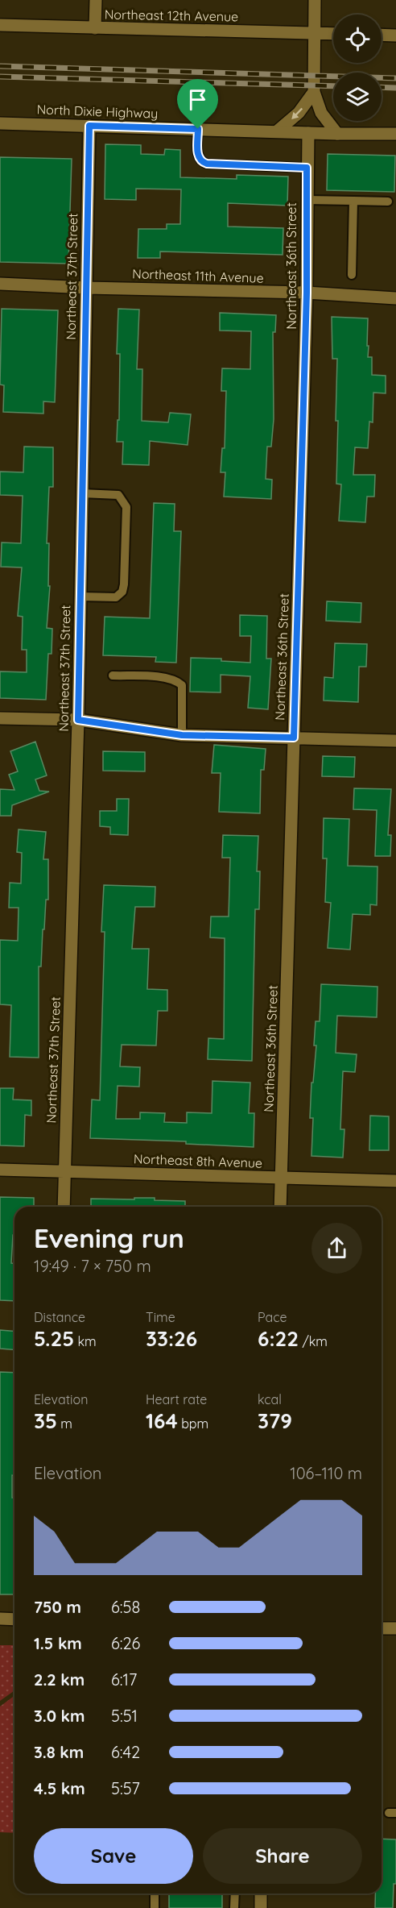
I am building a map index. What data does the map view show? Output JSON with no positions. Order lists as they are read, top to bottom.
{
  "streets": {
    "street": [
      "Northeast 12th Avenue",
      "North Dixie Highway",
      "Northeast 36th Street",
      "Northeast 11th Avenue",
      "Northeast 37th Street",
      "Northeast 8th Avenue"
    ]
  },
  "crossings": [
    ["North Dixie Highway", "Northeast 36th Street"],
    ["North Dixie Highway", "Northeast 37th Street"],
    ["Northeast 36th Street", "Northeast 11th Avenue"],
    ["Northeast 36th Street", "Northeast 8th Avenue"],
    ["Northeast 11th Avenue", "Northeast 37th Street"],
    ["Northeast 37th Street", "Northeast 8th Avenue"]
  ],
  "page": {
    "heading": ["Evening run", "19:49 · 7 × 750 m"],
    "stats": [
      ["Distance", "5.25 km"],
      ["Time", "33:26"],
      ["Pace", "6:22 /km"],
      ["Elevation", "35 m"],
      ["Heart rate", "164 bpm"],
      ["kcal", "379"]
    ],
    "chart": ["Elevation", "106–110 m"],
    "list": [
      {
        "name": "750 m",
        "note": "6:58"
      },
      {
        "name": "1.5 km",
        "note": "6:26"
      },
      {
        "name": "2.2 km",
        "note": "6:17"
      },
      {
        "name": "3.0 km",
        "note": "5:51"
      },
      {
        "name": "3.8 km",
        "note": "6:42"
      },
      {
        "name": "4.5 km",
        "note": "5:57"
      }
    ],
    "buttons": ["Save", "Share"]
  }
}
